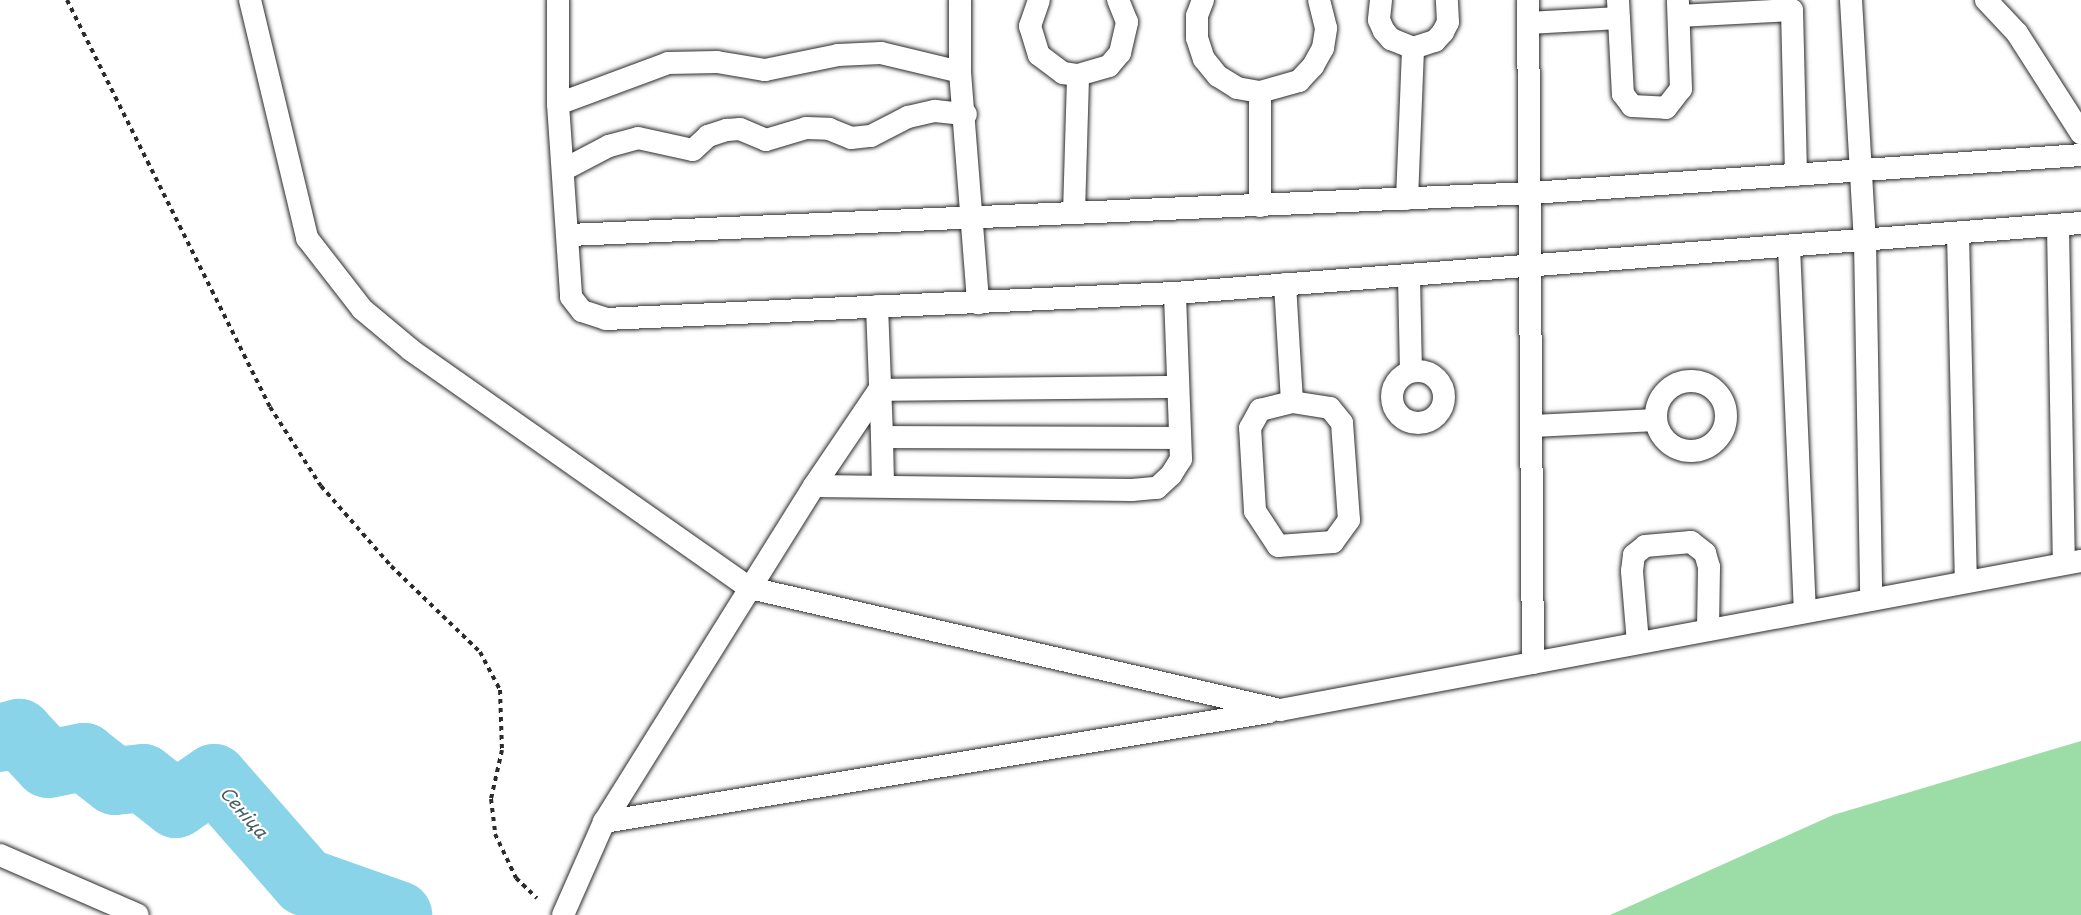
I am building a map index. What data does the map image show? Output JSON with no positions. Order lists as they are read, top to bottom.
{
  "water": ["Сеніца"]
}
